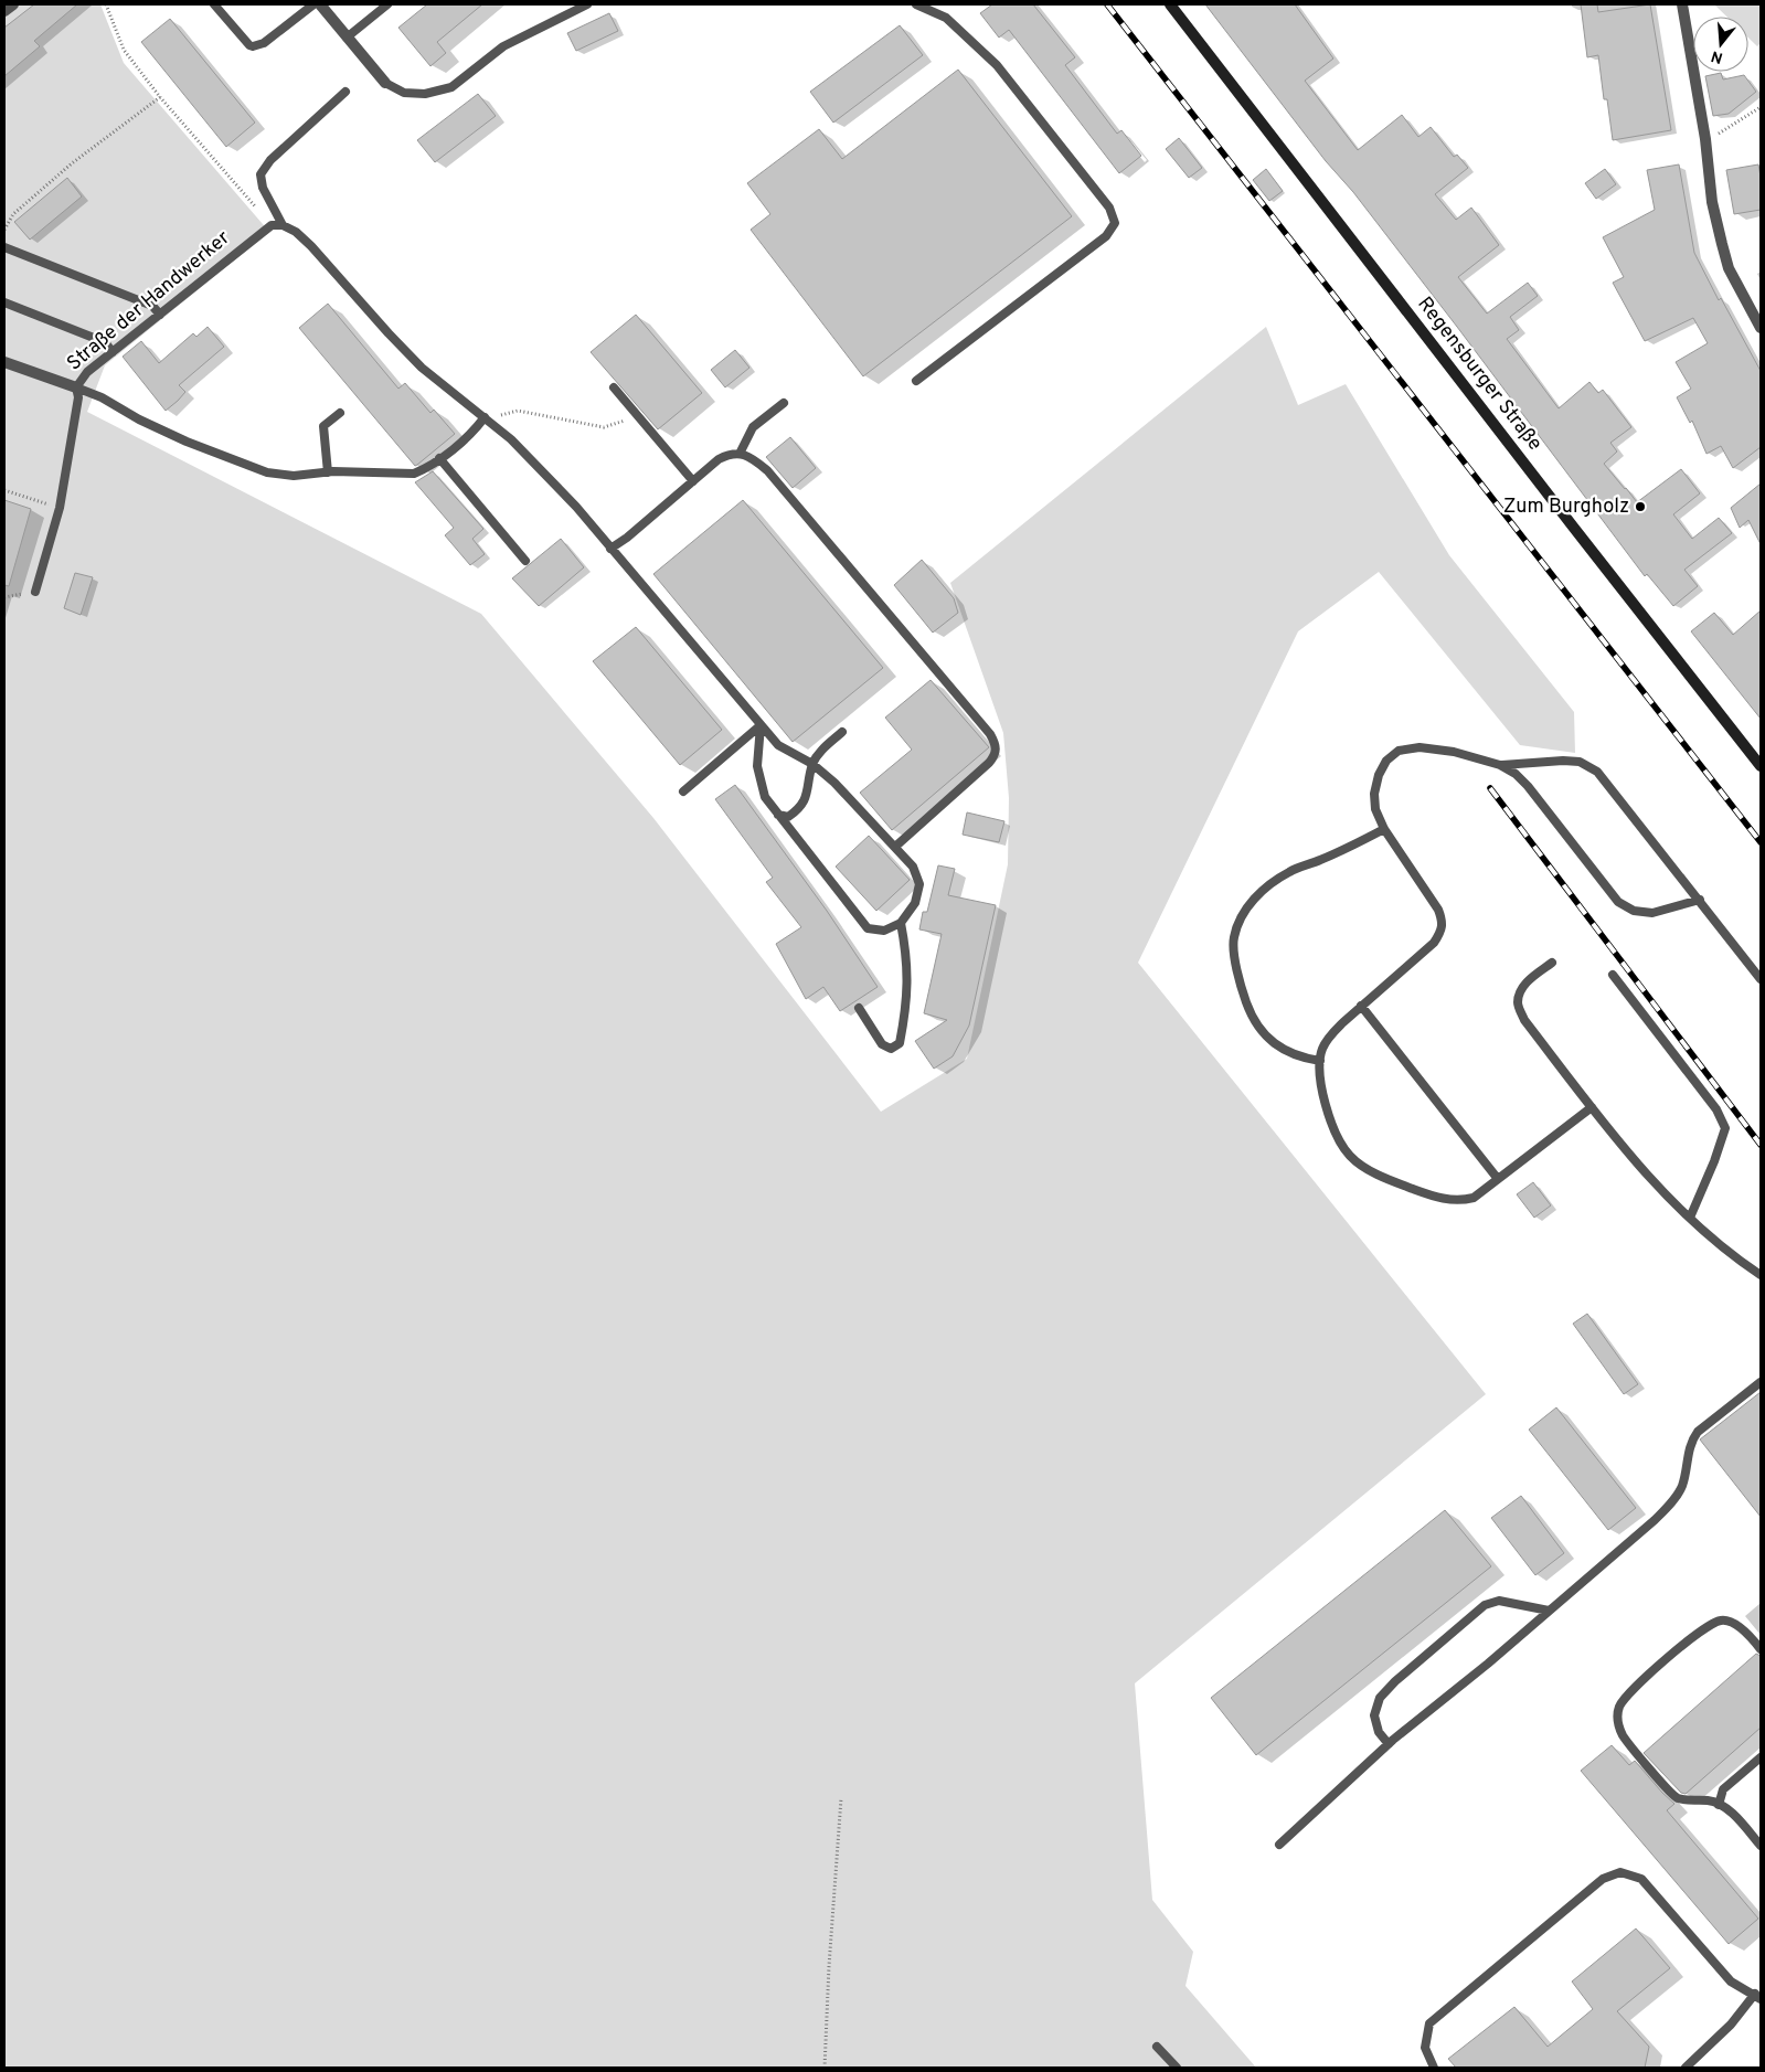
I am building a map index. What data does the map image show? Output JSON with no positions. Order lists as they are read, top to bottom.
{
  "streets": {
    "main road": ["Regensburger Straße"],
    "street": ["Straße der Handwerker"]
  },
  "places": ["Zum Burgholz"],
  "north": "bottom"
}
